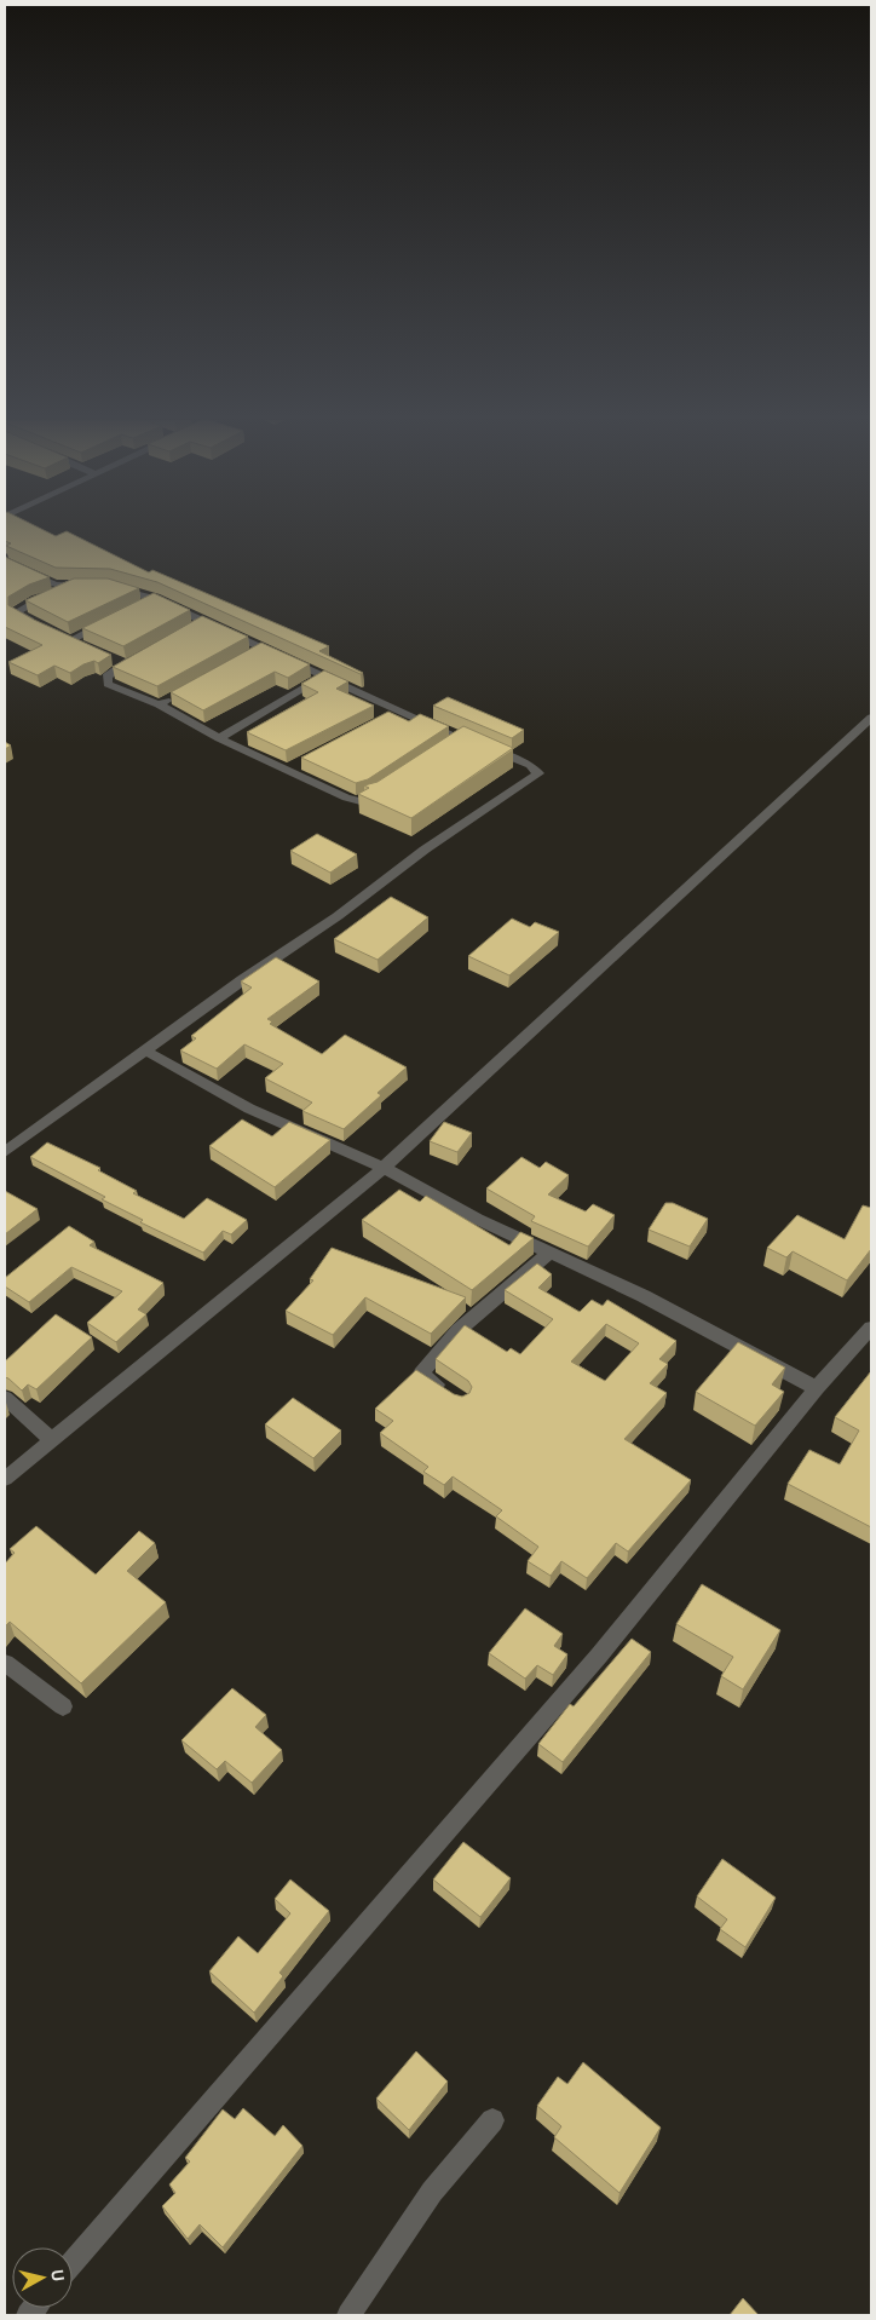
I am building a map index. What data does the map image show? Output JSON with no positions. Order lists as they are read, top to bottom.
{
  "north": "right"
}
